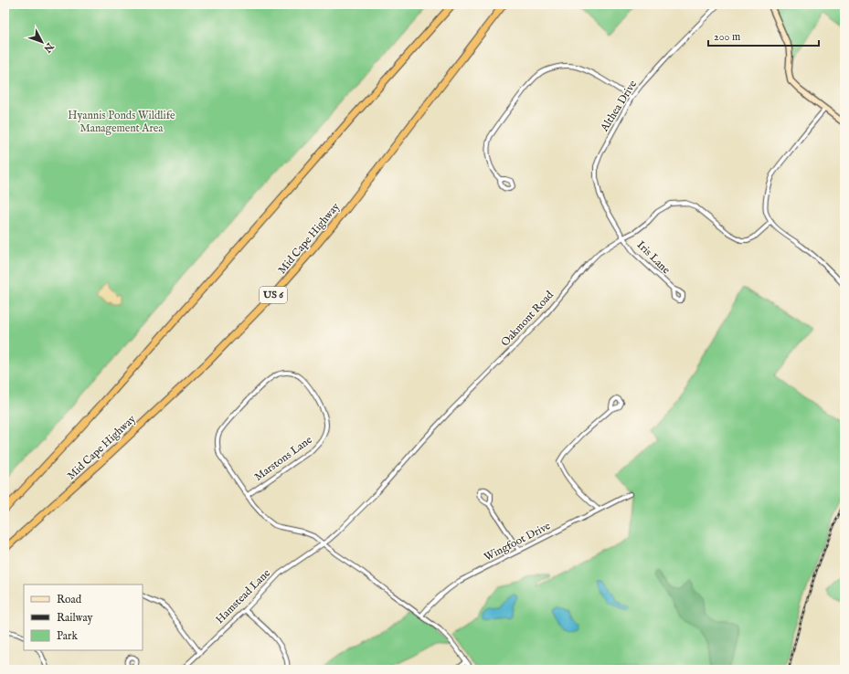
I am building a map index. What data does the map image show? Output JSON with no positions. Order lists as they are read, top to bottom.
{
  "streets": {
    "highway": ["Mid Cape Highway", "US 6"],
    "street": [
      "Althea Drive",
      "Iris Lane",
      "Oakmont Road",
      "Marstons Lane",
      "Wingfoot Drive",
      "Hamstead Lane"
    ]
  },
  "crossings": [
    ["Althea Drive", "Iris Lane"],
    ["Althea Drive", "Oakmont Road"],
    ["Iris Lane", "Oakmont Road"],
    ["Oakmont Road", "Marstons Lane"],
    ["Oakmont Road", "Hamstead Lane"],
    ["Marstons Lane", "Wingfoot Drive"],
    ["Marstons Lane", "Hamstead Lane"]
  ],
  "parks": ["Hyannis Ponds Wildlife Management Area"],
  "legend": ["Road", "Railway", "Park"],
  "scale_bar": "200 m",
  "north": "bottom right"
}
